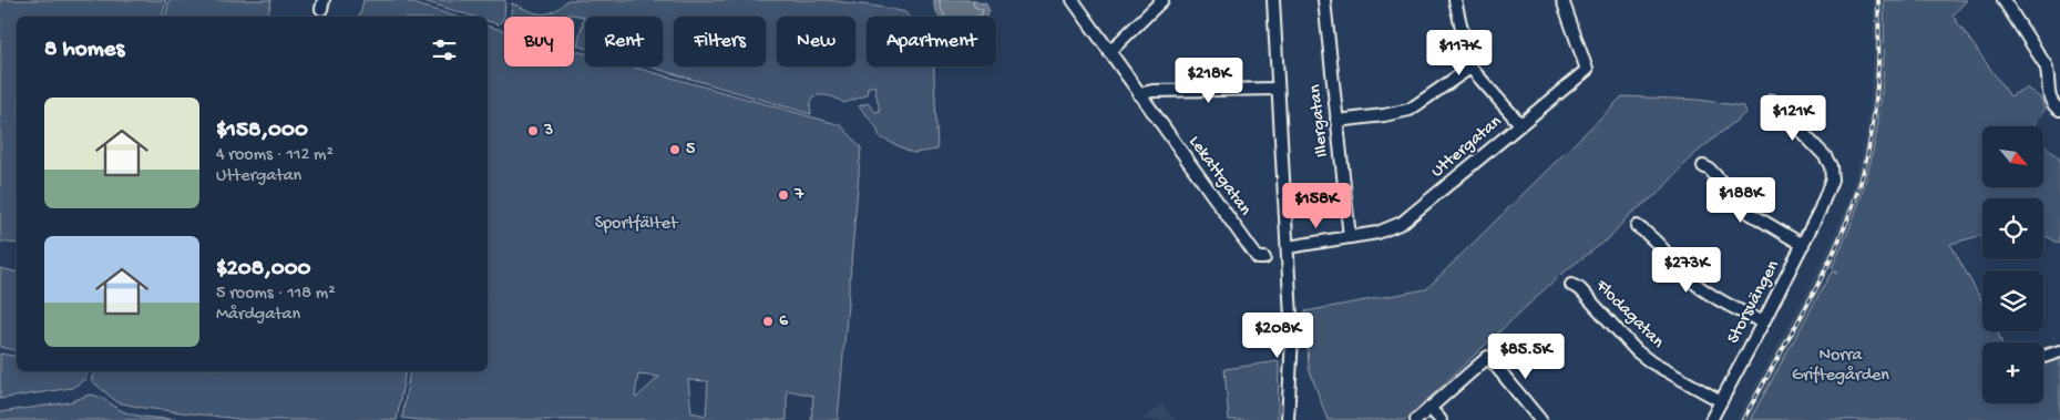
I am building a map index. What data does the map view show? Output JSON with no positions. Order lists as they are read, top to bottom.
{
  "streets": {
    "street": [
      "Illergatan",
      "Uttergatan",
      "Lekattgatan",
      "Storsvängen",
      "Flodagatan"
    ]
  },
  "crossings": [
    ["Illergatan", "Uttergatan"],
    ["Storsvängen", "Flodagatan"]
  ],
  "parks": ["Sportfältet", "Norra Griftegården"],
  "places": [
    "3",
    "5",
    "7",
    "6"
  ],
  "north": "bottom right",
  "page": {
    "chip": [
      "Buy",
      "Rent",
      "Filters",
      "New",
      "Apartment"
    ],
    "heading": "8 homes",
    "price": [
      "$117K",
      "$218K",
      "$121K",
      "$188K",
      "$158K",
      "$273K",
      "$208K",
      "$85.5K"
    ],
    "list": [
      {
        "name": "$158,000",
        "note": "4 rooms · 112 m² · Uttergatan"
      },
      {
        "name": "$208,000",
        "note": "5 rooms · 118 m² · Mårdgatan"
      }
    ],
    "map_buttons": "+"
  }
}
